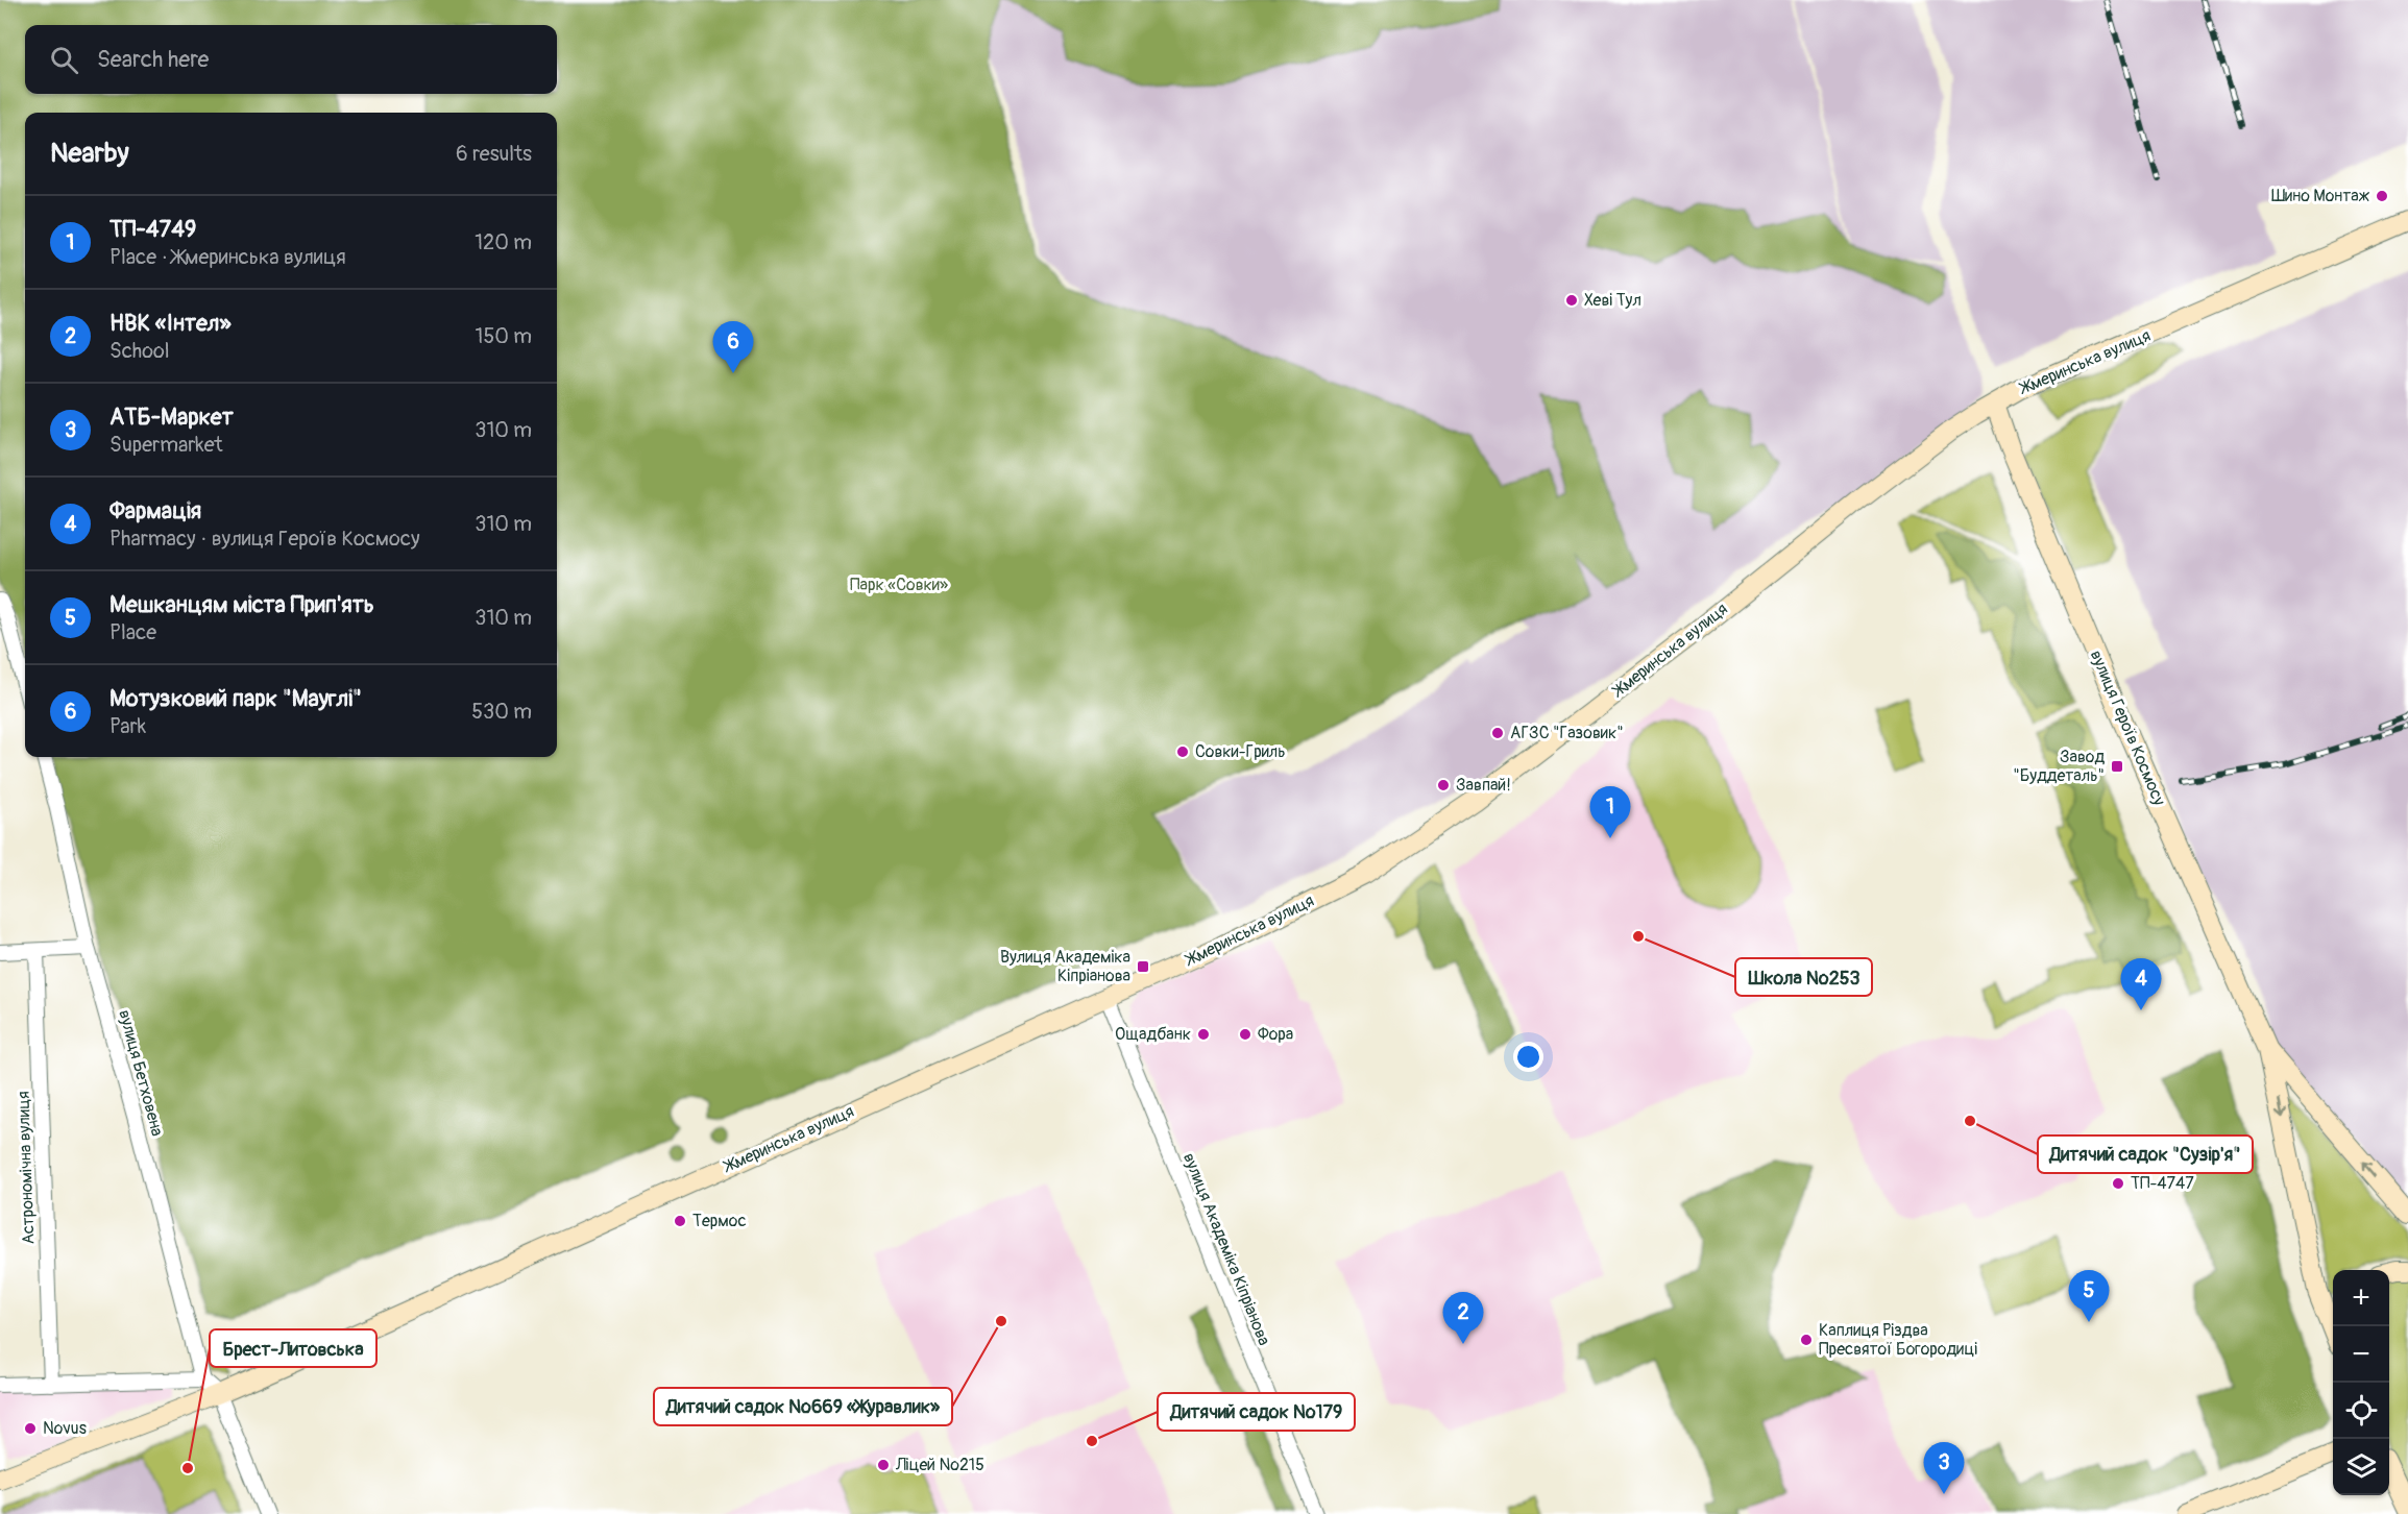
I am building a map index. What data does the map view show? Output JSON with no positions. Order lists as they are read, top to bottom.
{
  "streets": {
    "main road": ["Жмеринська вулиця", "вулиця Героїв Космосу"],
    "street": ["вулиця Бетховена", "Астрономічна вулиця", "вулиця Академіка Кіпріанова"]
  },
  "crossings": [
    ["Жмеринська вулиця", "вулиця Героїв Космосу"],
    ["Жмеринська вулиця", "вулиця Академіка Кіпріанова"]
  ],
  "parks": ["Парк «Совки»"],
  "places": {
    "other": [
      "Шино Монтаж",
      "Хеві Тул",
      "АГЗС \"Газовик\"",
      "Совки-Гриль",
      "Завпай!",
      "Школа №253",
      "Ощадбанк",
      "Фора",
      "Дитячий садок \"Сузір'я\"",
      "ТП-4747",
      "Термос",
      "Дитячий садок №669 «Журавлик»",
      "Каплиця Різдва Пресвятої Богородиці",
      "Novus",
      "Дитячий садок №179",
      "Ліцей №215",
      "Брест-Литовська"
    ],
    "transit": ["Завод \"Буддеталь\"", "Вулиця Академіка Кіпріанова"]
  },
  "page": {
    "search": "Search here",
    "heading": ["Nearby", "6 results"],
    "list": [
      {
        "mark": "1",
        "name": "ТП-4749",
        "note": "Place · Жмеринська вулиця",
        "value": "120 m"
      },
      {
        "mark": "2",
        "name": "НВК «Інтел»",
        "note": "School",
        "value": "150 m"
      },
      {
        "mark": "3",
        "name": "АТБ-Маркет",
        "note": "Supermarket",
        "value": "310 m"
      },
      {
        "mark": "4",
        "name": "Фармація",
        "note": "Pharmacy · вулиця Героїв Космосу",
        "value": "310 m"
      },
      {
        "mark": "5",
        "name": "Мешканцям міста Прип'ять",
        "note": "Place",
        "value": "310 m"
      },
      {
        "mark": "6",
        "name": "Мотузковий парк \"Мауглі\"",
        "note": "Park",
        "value": "530 m"
      }
    ],
    "pins": [
      "6",
      "1",
      "4",
      "5",
      "2",
      "3"
    ],
    "map_buttons": ["+", "−"]
  }
}
